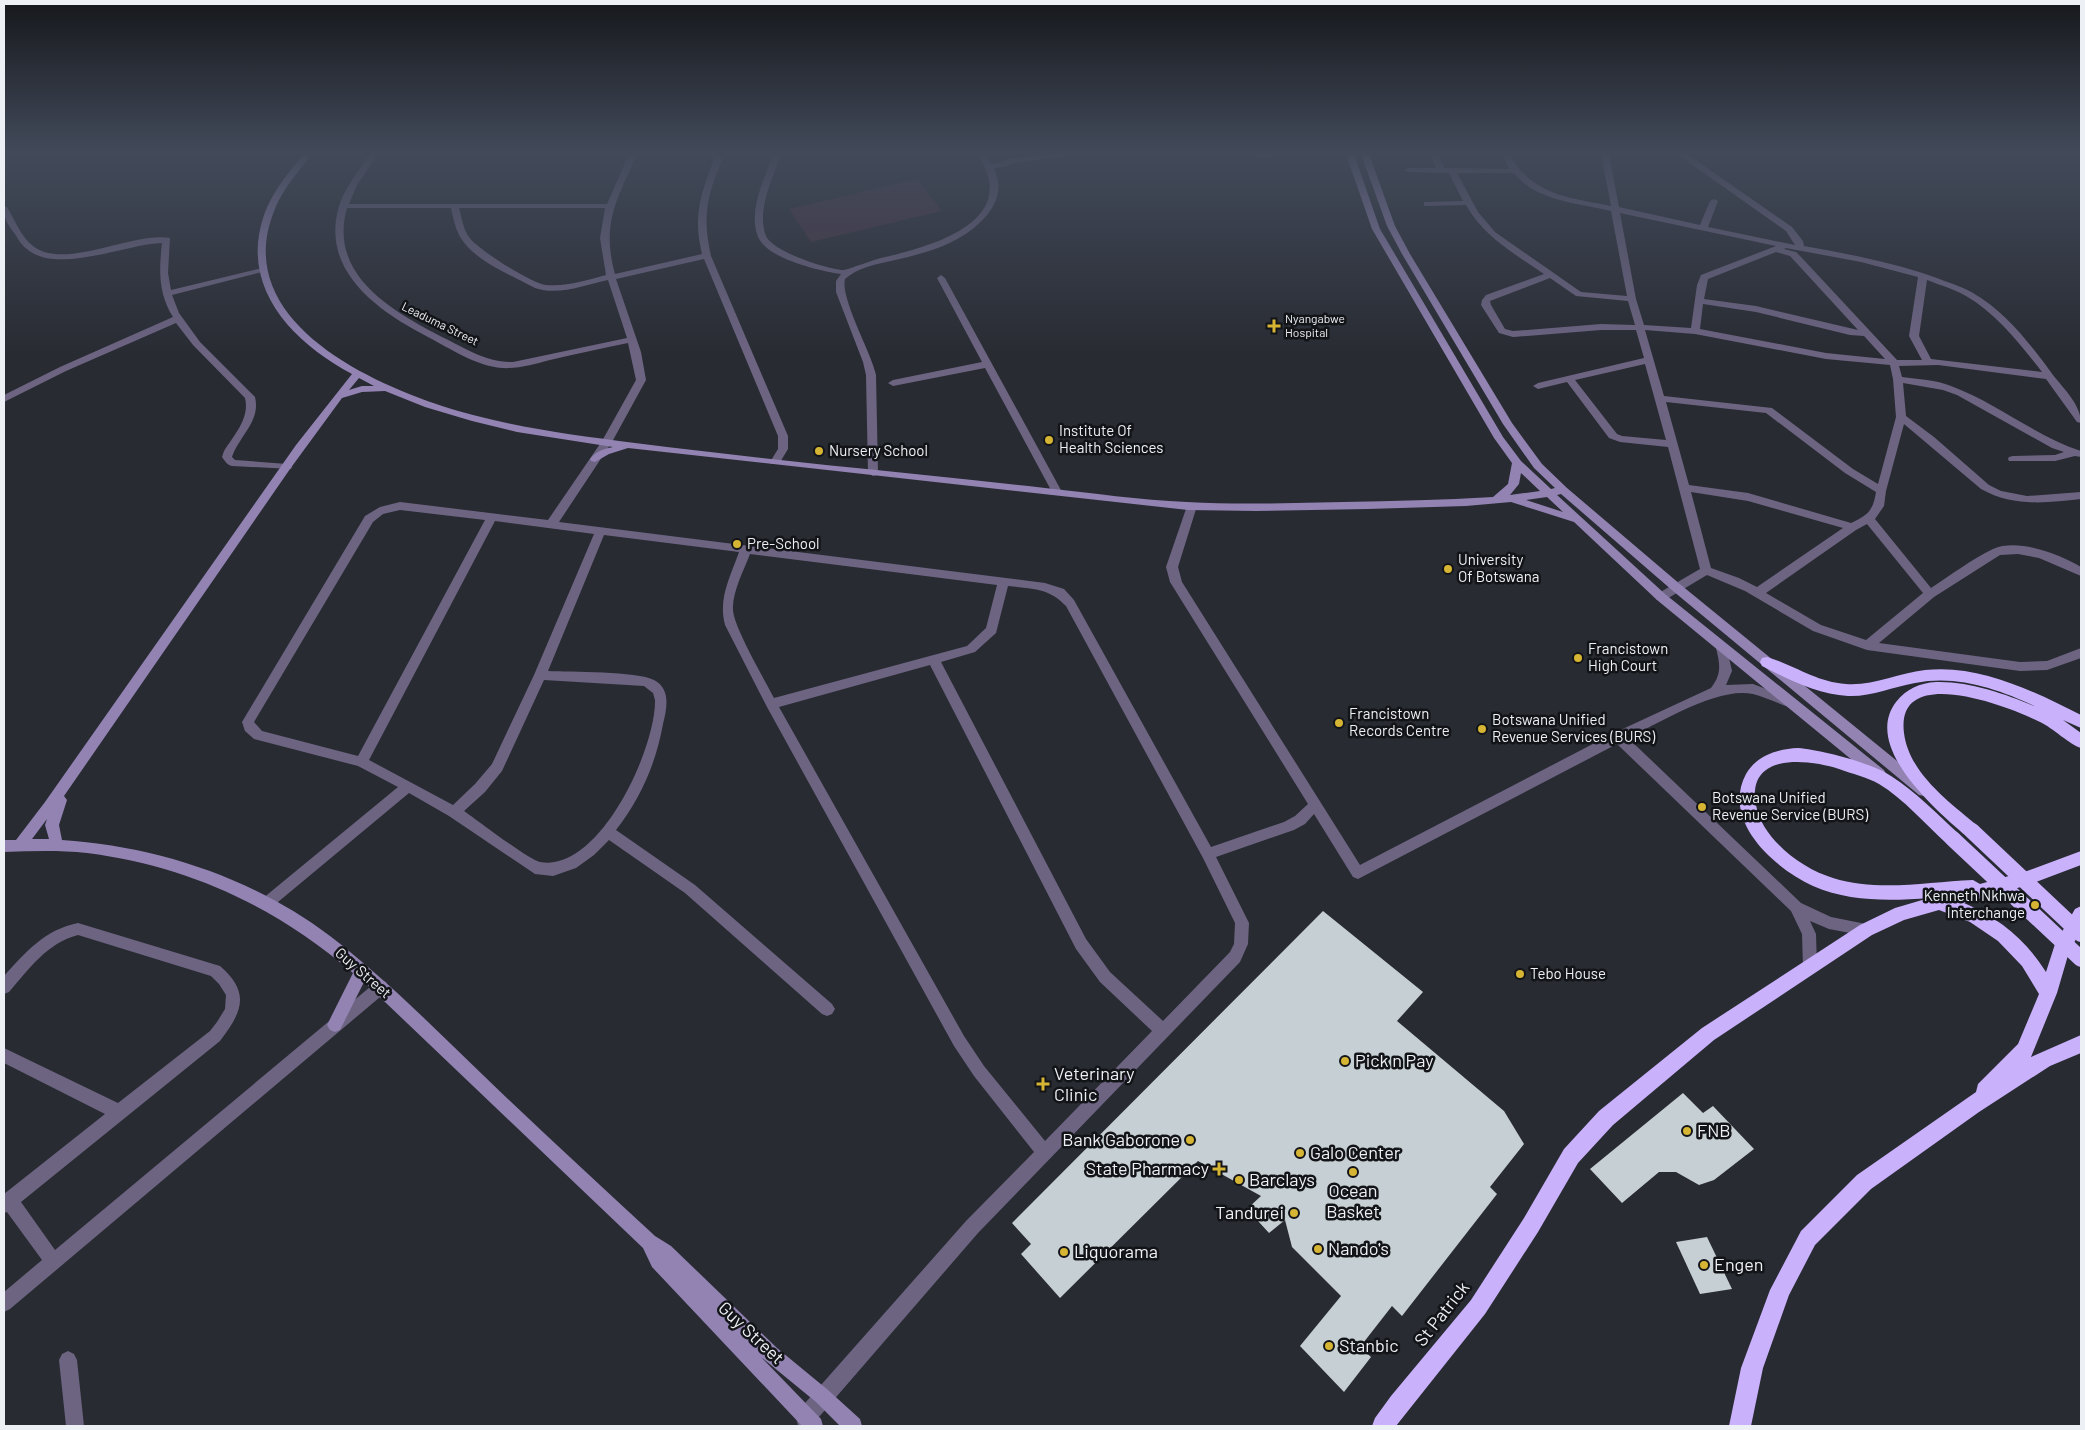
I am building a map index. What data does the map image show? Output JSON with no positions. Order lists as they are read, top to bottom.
{
  "streets": {
    "highway": ["St Patrick"],
    "street": ["Leaduma Street", "Guy Street"]
  },
  "places": {
    "health": ["Nyangabwe Hospital", "Veterinary Clinic", "State Pharmacy"],
    "other": [
      "Institute Of Health Sciences",
      "Nursery School",
      "Pre-School",
      "University Of Botswana",
      "Francistown High Court",
      "Francistown Records Centre",
      "Botswana Unified Revenue Services (BURS)",
      "Botswana Unified Revenue Service (BURS)",
      "Kenneth Nkhwa Interchange",
      "Tebo House",
      "Pick n Pay",
      "FNB",
      "Bank Gaborone",
      "Galo Center",
      "Ocean Basket",
      "Barclays",
      "Tandurei",
      "Nando's",
      "Liquorama",
      "Engen",
      "Stanbic"
    ]
  }
}
